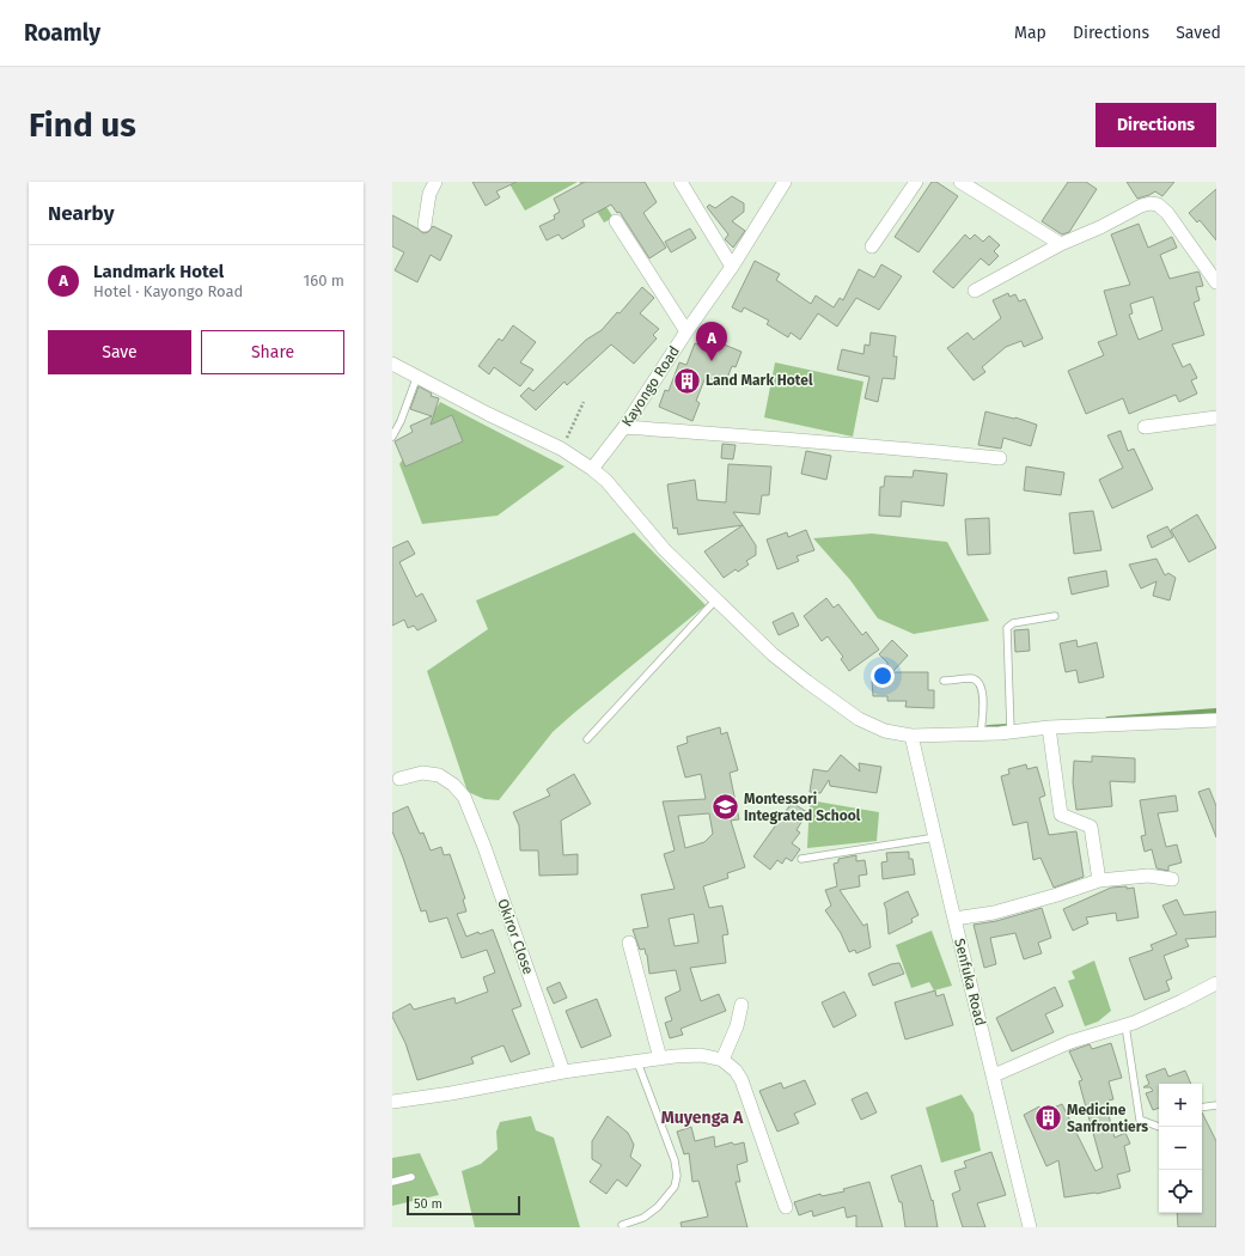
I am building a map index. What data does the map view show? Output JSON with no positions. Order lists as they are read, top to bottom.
{
  "streets": {
    "street": ["Kayongo Road", "Okiror Close", "Senfuka Road"]
  },
  "districts": ["Muyenga A"],
  "places": {
    "building": ["Land Mark Hotel", "Medicine Sanfrontiers"],
    "school or university": ["Montessori Integrated School"]
  },
  "scale_bar": "50 m",
  "page": {
    "header": "Roamly",
    "nav": ["Map", "Directions", "Saved"],
    "buttons": [
      "Directions",
      ["Save", "Share"]
    ],
    "title": "Find us",
    "heading": "Nearby",
    "list": [
      {
        "mark": "A",
        "name": "Landmark Hotel",
        "note": "Hotel · Kayongo Road",
        "value": "160 m"
      }
    ],
    "pins": "A",
    "map_buttons": ["+", "−"],
    "scale": "50 m"
  }
}
